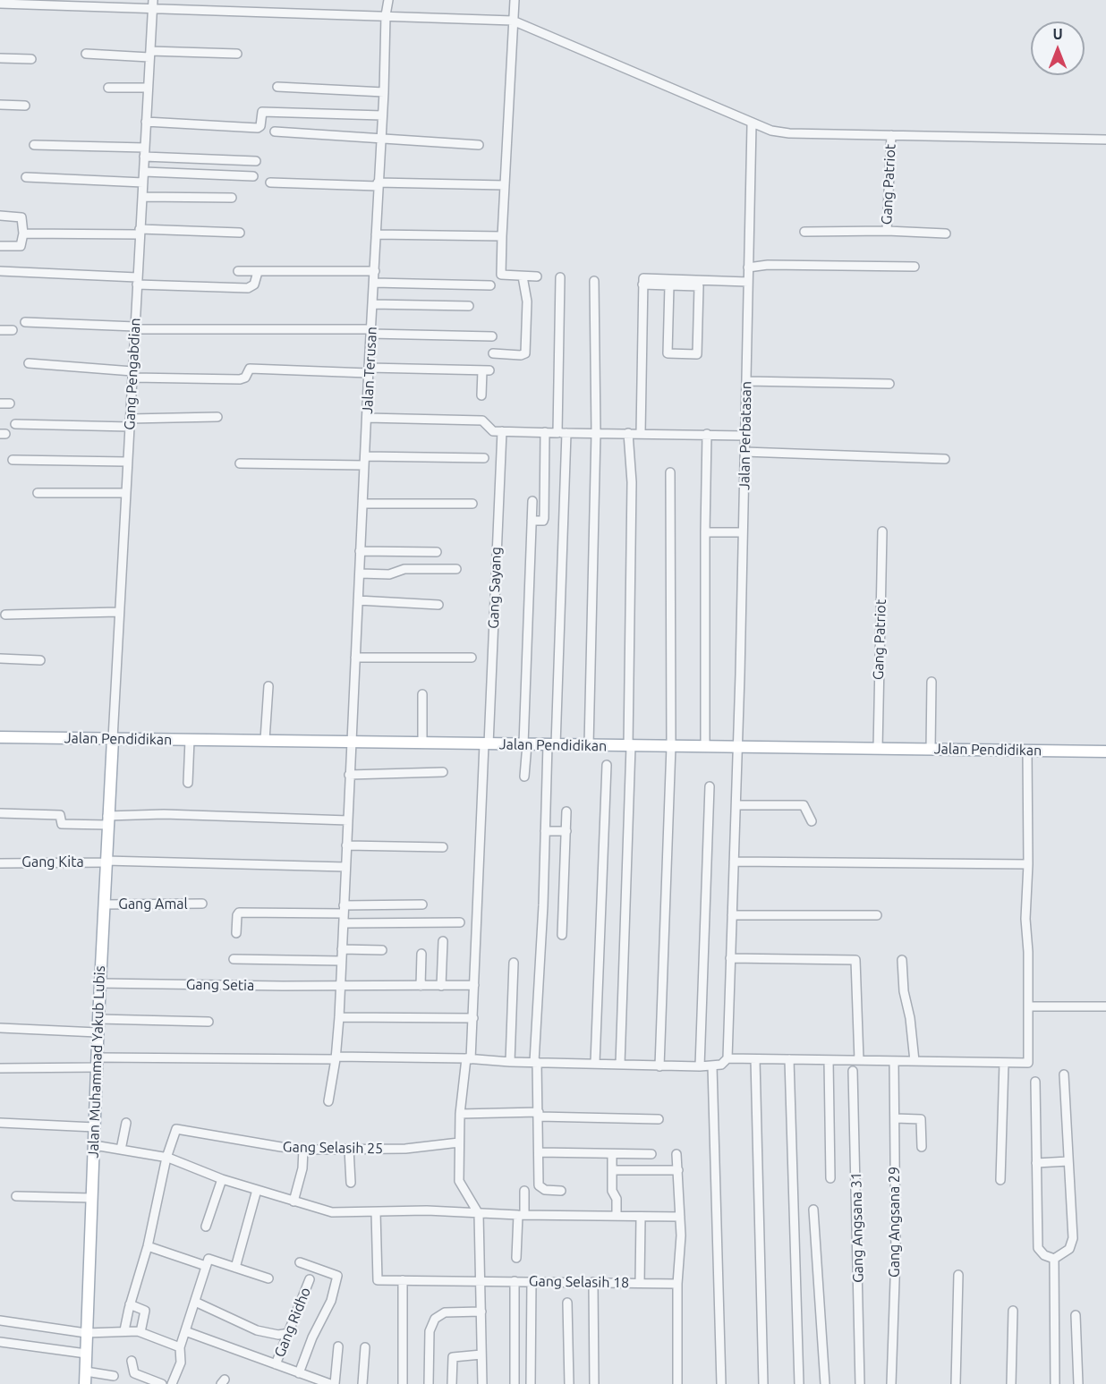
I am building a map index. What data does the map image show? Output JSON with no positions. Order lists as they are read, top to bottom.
{
  "streets": {
    "main road": ["Jalan Pendidikan", "Jalan Muhammad Yakub Lubis"],
    "street": [
      "Gang Patriot",
      "Jalan Terusan",
      "Gang Pengabdian",
      "Jalan Perbatasan",
      "Gang Sayang",
      "Gang Kita",
      "Gang Amal",
      "Gang Setia",
      "Gang Selasih 25",
      "Gang Angsana 29",
      "Gang Angsana 31",
      "Gang Selasih 18",
      "Gang Ridho"
    ]
  },
  "crossings": [
    ["Gang Patriot", "Jalan Pendidikan"],
    ["Jalan Terusan", "Jalan Pendidikan"],
    ["Jalan Terusan", "Gang Kita"],
    ["Jalan Terusan", "Gang Setia"],
    ["Gang Pengabdian", "Jalan Pendidikan"],
    ["Gang Pengabdian", "Jalan Muhammad Yakub Lubis"],
    ["Jalan Perbatasan", "Jalan Pendidikan"],
    ["Gang Sayang", "Jalan Pendidikan"],
    ["Gang Sayang", "Gang Setia"],
    ["Gang Sayang", "Gang Selasih 25"],
    ["Jalan Pendidikan", "Jalan Muhammad Yakub Lubis"],
    ["Gang Kita", "Jalan Muhammad Yakub Lubis"],
    ["Gang Amal", "Jalan Muhammad Yakub Lubis"],
    ["Gang Setia", "Jalan Muhammad Yakub Lubis"]
  ],
  "north": "top"
}
